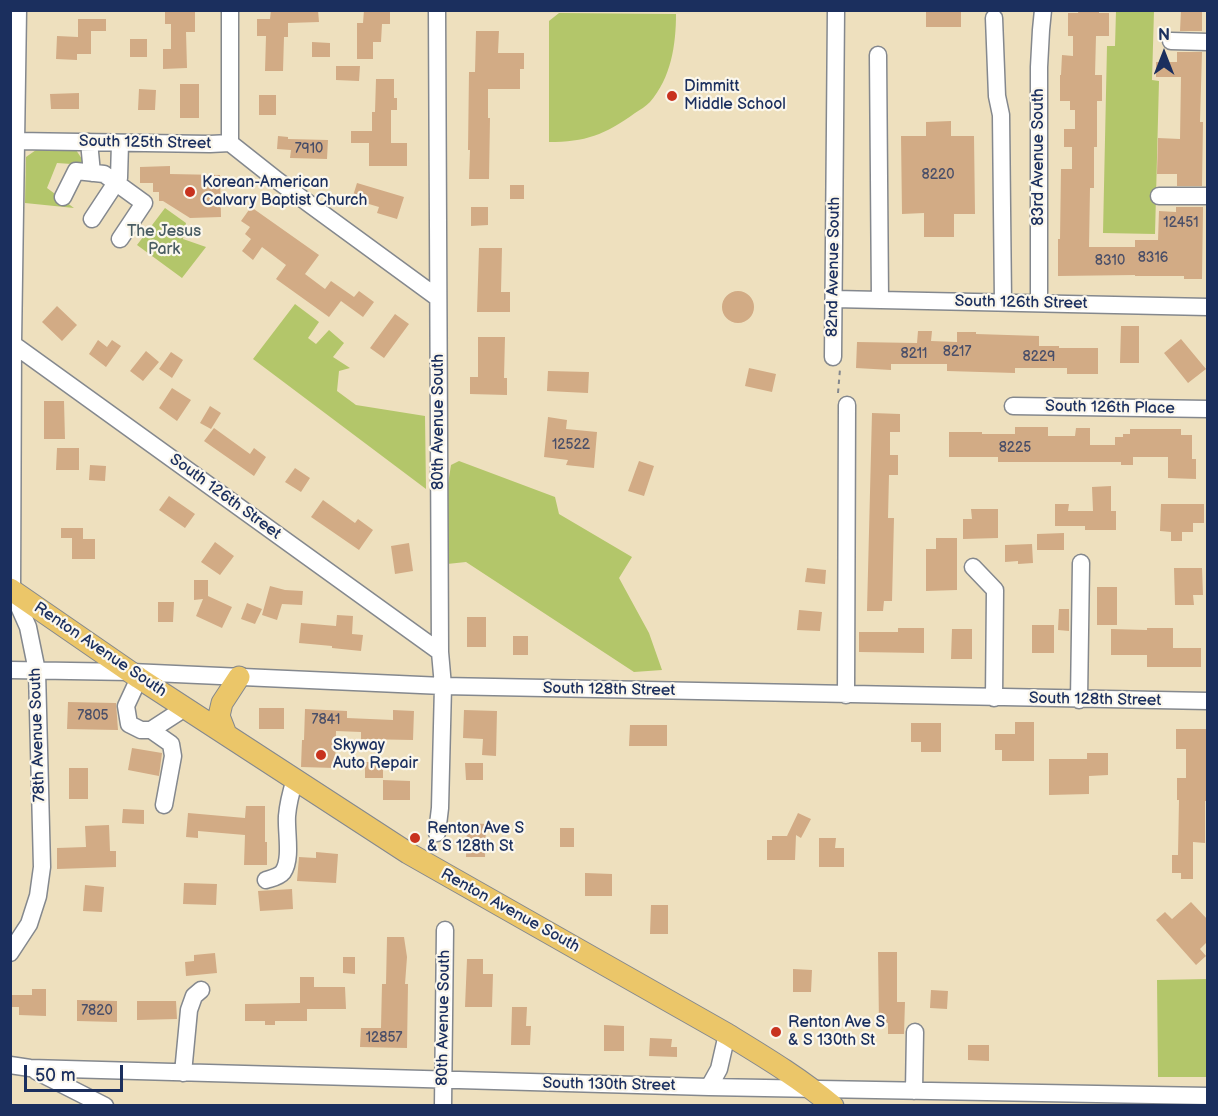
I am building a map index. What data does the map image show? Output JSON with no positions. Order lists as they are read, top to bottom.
{
  "streets": {
    "main road": ["Renton Avenue South"],
    "street": [
      "South 125th Street",
      "83rd Avenue South",
      "82nd Avenue South",
      "South 126th Street",
      "South 126th Place",
      "80th Avenue South",
      "South 128th Street",
      "78th Avenue South",
      "South 130th Street"
    ]
  },
  "crossings": [
    ["South 125th Street", "80th Avenue South"],
    ["South 125th Street", "78th Avenue South"],
    ["83rd Avenue South", "South 126th Street"],
    ["82nd Avenue South", "South 126th Street"],
    ["South 126th Street", "80th Avenue South"],
    ["South 126th Street", "78th Avenue South"],
    ["80th Avenue South", "South 128th Street"],
    ["80th Avenue South", "South 130th Street"],
    ["Renton Avenue South", "South 128th Street"],
    ["Renton Avenue South", "78th Avenue South"],
    ["Renton Avenue South", "South 130th Street"],
    ["South 128th Street", "78th Avenue South"]
  ],
  "parks": ["The Jesus Park"],
  "places": [
    "Dimmitt Middle School",
    "Korean-American Calvary Baptist Church",
    "Skyway Auto Repair",
    "Renton Ave S & S 128th St",
    "Renton Ave S & S 130th St"
  ],
  "house_numbers": [
    "7910",
    "8220",
    "12451",
    "8316",
    "8310",
    "8217",
    "8211",
    "8229",
    "12522",
    "8225",
    "7805",
    "7841",
    "7820",
    "12857"
  ],
  "scale_bar": "50 m",
  "north": "top"
}
